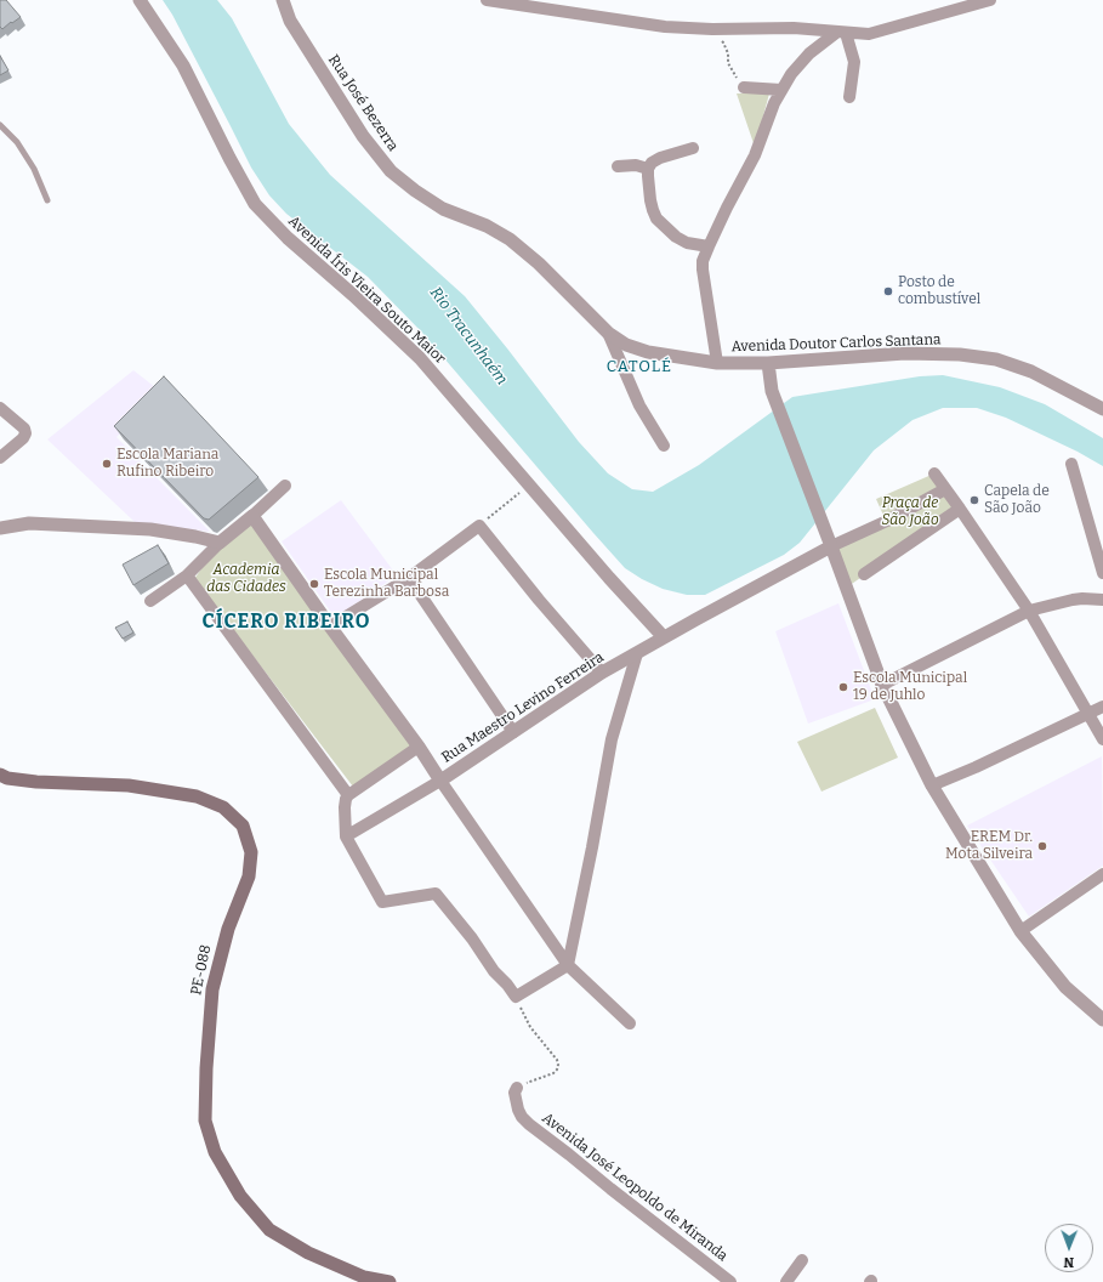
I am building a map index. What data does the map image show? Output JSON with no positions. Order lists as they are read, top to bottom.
{
  "streets": {
    "main road": ["PE-088"],
    "street": [
      "Rua José Bezerra",
      "Avenida Íris Vieira Souto Maior",
      "Avenida Doutor Carlos Santana",
      "Rua Maestro Levino Ferreira",
      "Avenida José Leopoldo de Miranda"
    ]
  },
  "crossings": [
    ["Rua José Bezerra", "Avenida Doutor Carlos Santana"],
    ["Avenida Íris Vieira Souto Maior", "Rua Maestro Levino Ferreira"]
  ],
  "districts": ["CATOLÉ", "CÍCERO RIBEIRO"],
  "water": ["Rio Tracunhaém"],
  "parks": ["Praça de São João", "Academia das Cidades"],
  "places": [
    "Posto de combustível",
    "Escola Mariana Rufino Ribeiro",
    "Capela de São João",
    "Escola Municipal Terezinha Barbosa",
    "Escola Municipal 19 de Juhlo",
    "EREM Dr. Mota Silveira"
  ],
  "north": "bottom"
}
